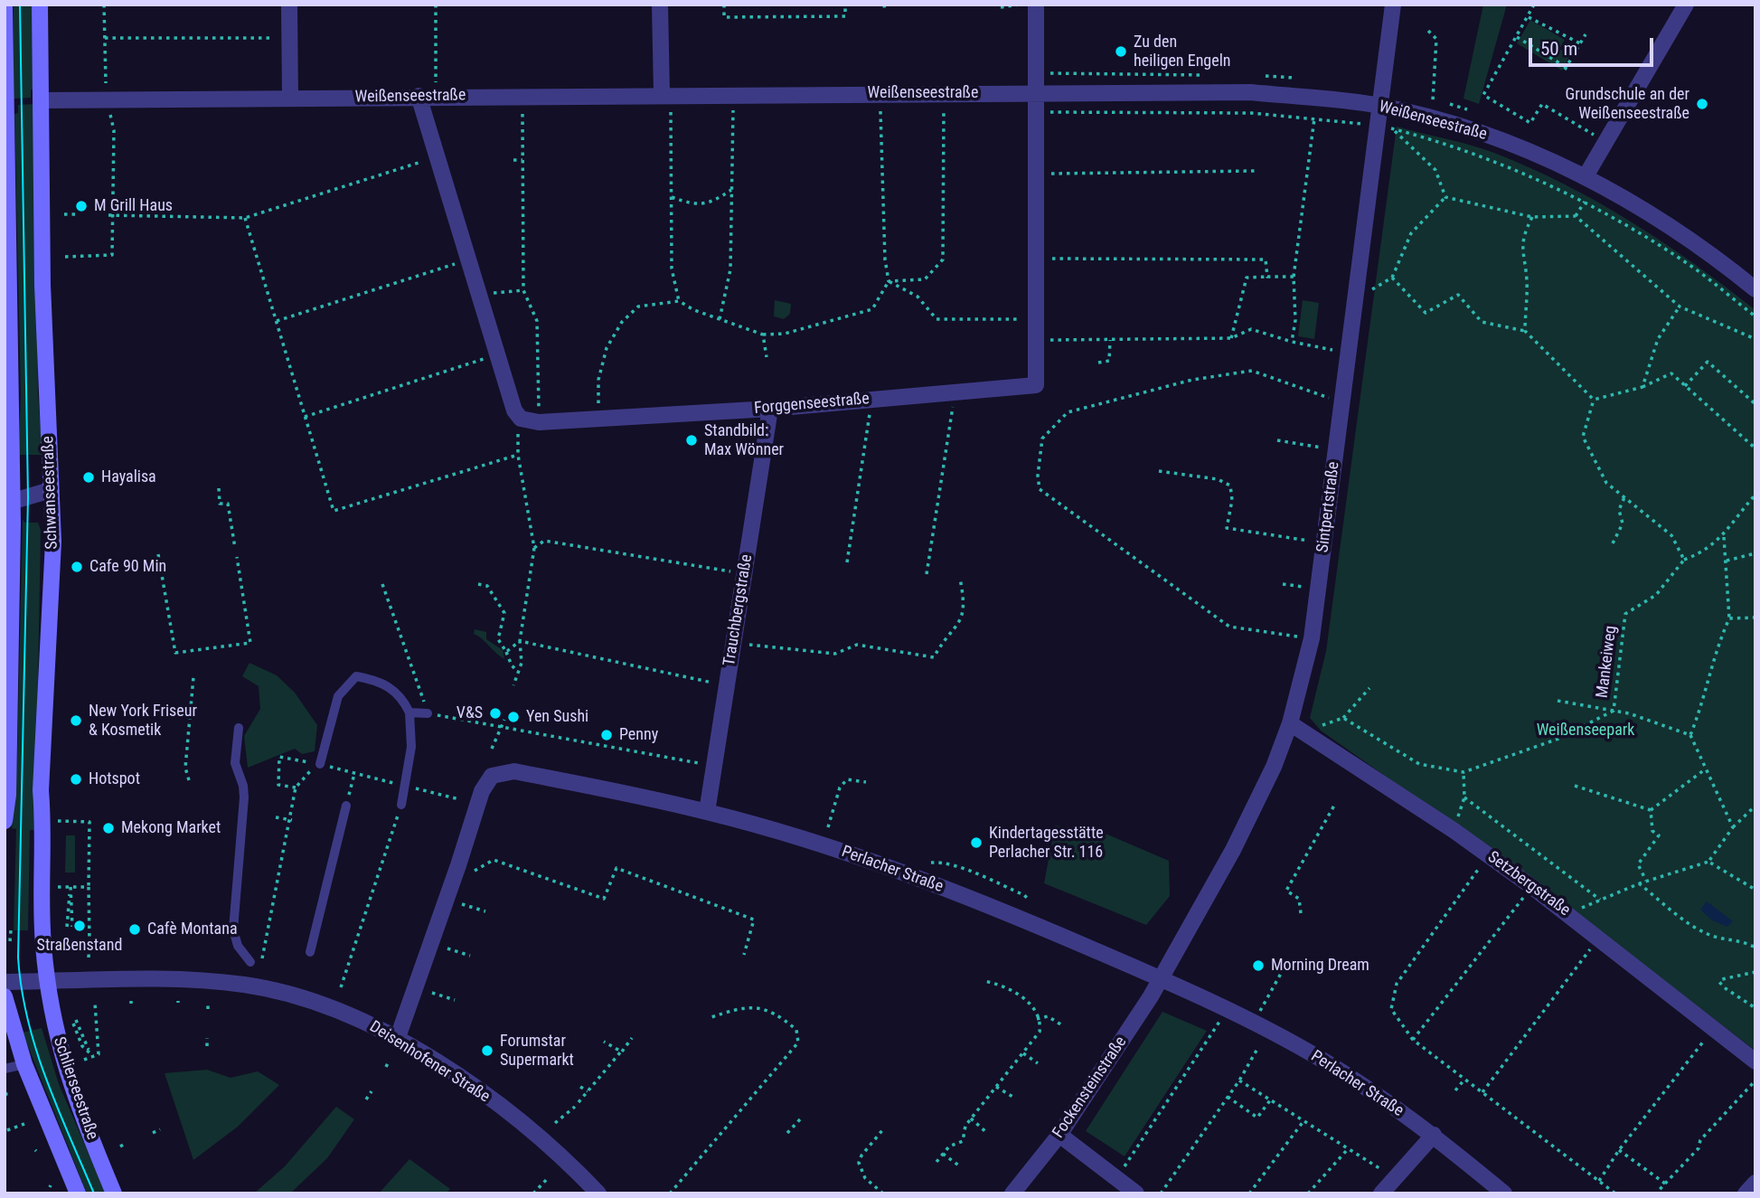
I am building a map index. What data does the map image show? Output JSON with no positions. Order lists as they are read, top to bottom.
{
  "streets": {
    "main road": ["Schwanseestraße", "Schlierseestraße"],
    "street": [
      "Weißenseestraße",
      "Forggenseestraße",
      "Sintpertstraße",
      "Trauchbergstraße",
      "Perlacher Straße",
      "Setzbergstraße",
      "Deisenhofener Straße",
      "Fockensteinstraße"
    ],
    "path": ["Mankeiweg"]
  },
  "crossings": [
    ["Weißenseestraße", "Forggenseestraße"],
    ["Weißenseestraße", "Schwanseestraße"],
    ["Weißenseestraße", "Sintpertstraße"],
    ["Forggenseestraße", "Trauchbergstraße"],
    ["Schwanseestraße", "Deisenhofener Straße"],
    ["Schwanseestraße", "Schlierseestraße"],
    ["Sintpertstraße", "Perlacher Straße"],
    ["Sintpertstraße", "Setzbergstraße"],
    ["Sintpertstraße", "Fockensteinstraße"],
    ["Trauchbergstraße", "Perlacher Straße"],
    ["Perlacher Straße", "Deisenhofener Straße"],
    ["Perlacher Straße", "Fockensteinstraße"],
    ["Deisenhofener Straße", "Schlierseestraße"]
  ],
  "parks": ["Weißenseepark"],
  "places": [
    "Zu den heiligen Engeln",
    "Grundschule an der Weißenseestraße",
    "M Grill Haus",
    "Standbild: Max Wönner",
    "Hayalisa",
    "Cafe 90 Min",
    "V&S",
    "Yen Sushi",
    "New York Friseur & Kosmetik",
    "Penny",
    "Hotspot",
    "Mekong Market",
    "Kindertagesstätte Perlacher Str. 116",
    "Straßenstand",
    "Cafè Montana",
    "Morning Dream",
    "Forumstar Supermarkt"
  ],
  "scale_bar": "50 m"
}
